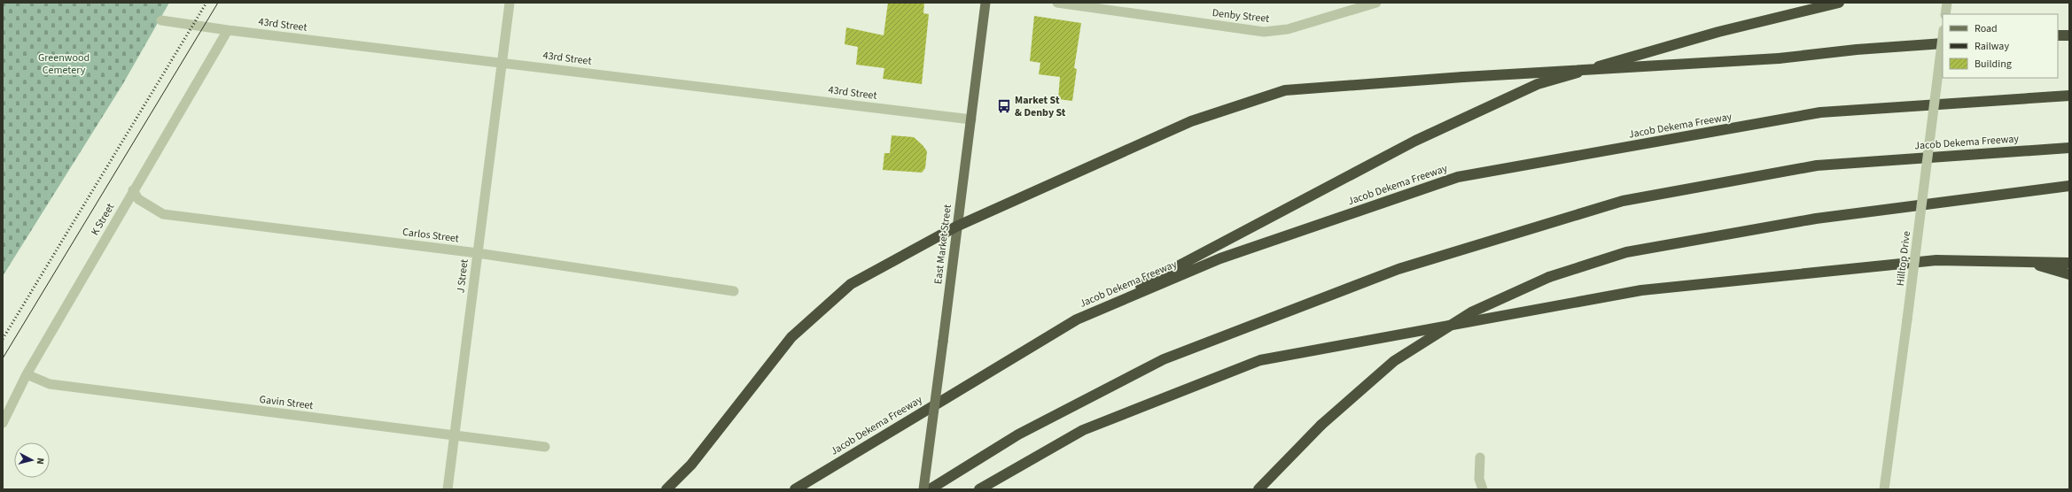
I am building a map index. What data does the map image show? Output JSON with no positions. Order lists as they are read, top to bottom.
{
  "streets": {
    "highway": ["Jacob Dekema Freeway"],
    "main road": ["East Market Street"],
    "street": [
      "Denby Street",
      "43rd Street",
      "K Street",
      "Carlos Street",
      "Hilltop Drive",
      "J Street",
      "Gavin Street"
    ]
  },
  "crossings": [
    ["43rd Street", "K Street"],
    ["43rd Street", "East Market Street"],
    ["43rd Street", "J Street"],
    ["K Street", "Carlos Street"],
    ["K Street", "Gavin Street"],
    ["Carlos Street", "J Street"],
    ["J Street", "Gavin Street"]
  ],
  "parks": ["Greenwood Cemetery"],
  "places": {
    "bus stop": ["Market St & Denby St"]
  },
  "legend": ["Road", "Railway", "Building"],
  "north": "right"
}
